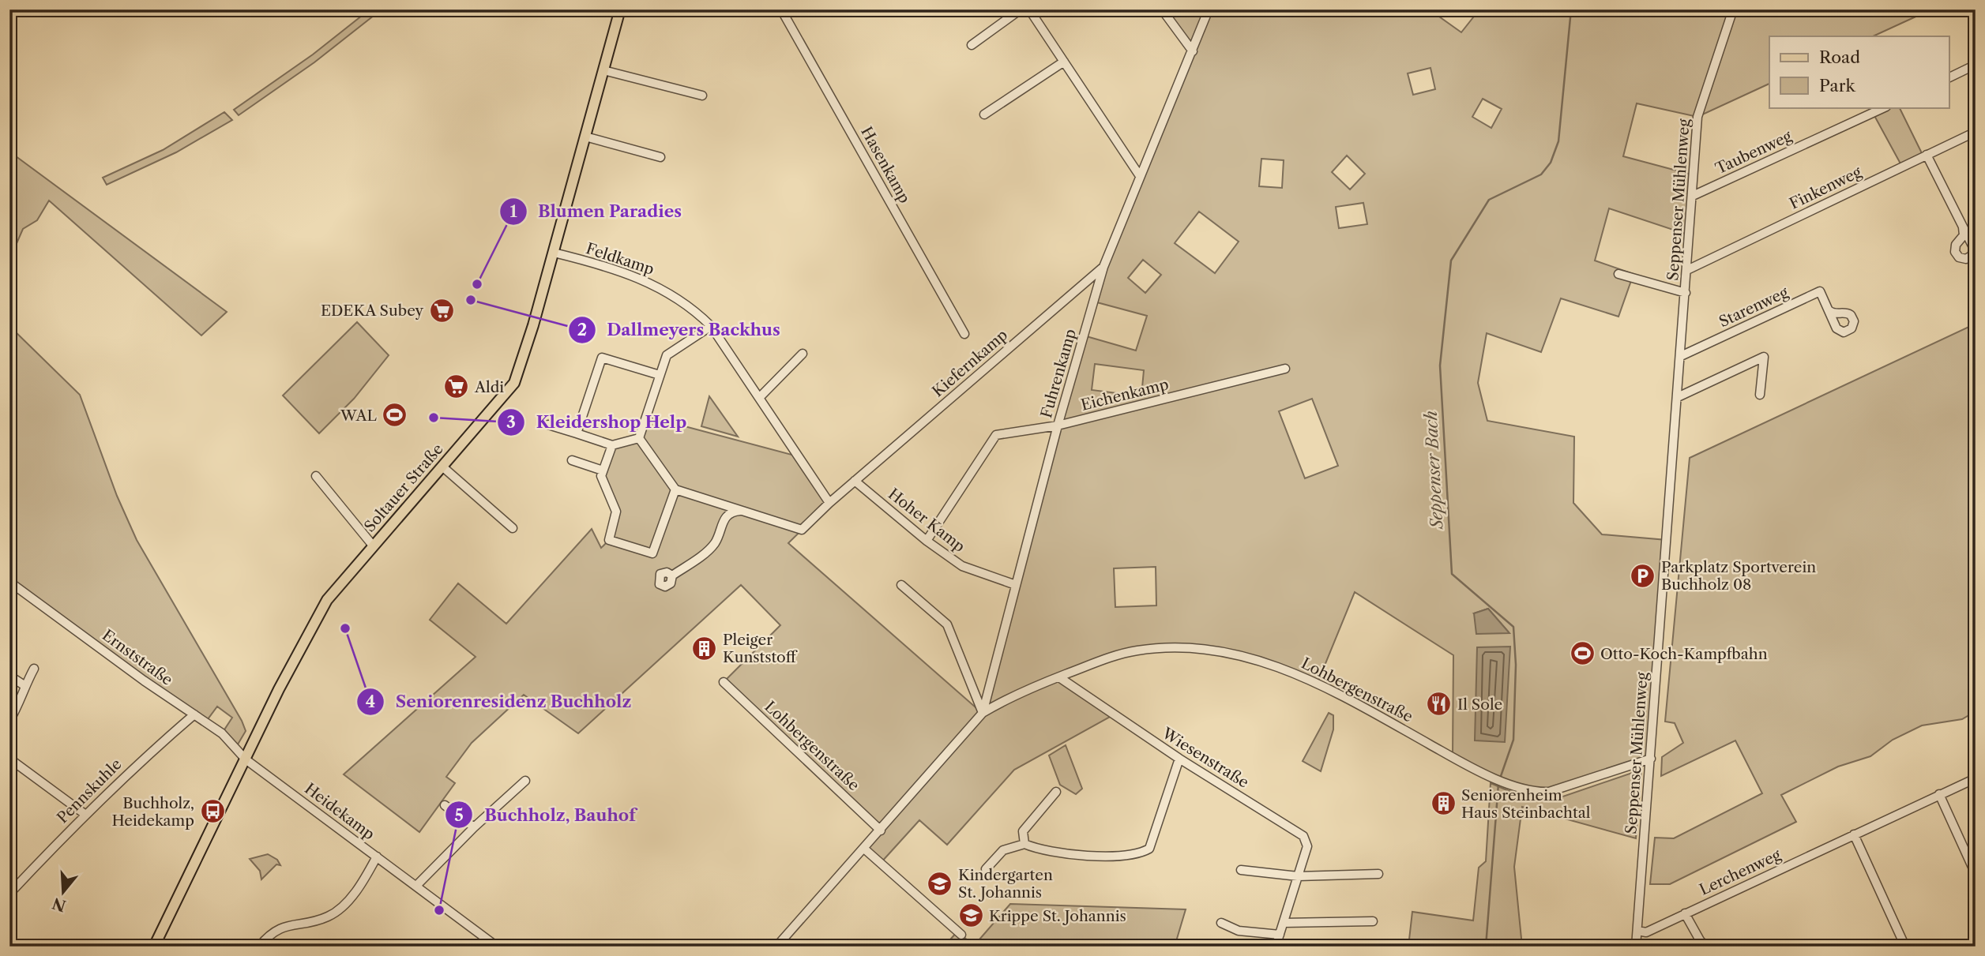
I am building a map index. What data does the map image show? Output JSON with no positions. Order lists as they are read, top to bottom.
{
  "streets": {
    "main road": ["Soltauer Straße"],
    "street": [
      "Taubenweg",
      "Hasenkamp",
      "Finkenweg",
      "Seppenser Mühlenweg",
      "Feldkamp",
      "Starenweg",
      "Kiefernkamp",
      "Fuhrenkamp",
      "Eichenkamp",
      "Hoher Kamp",
      "Ernststraße",
      "Lohbergenstraße",
      "Wiesenstraße",
      "Pennskuhle",
      "Heidekamp",
      "Lerchenweg"
    ]
  },
  "crossings": [
    ["Taubenweg", "Seppenser Mühlenweg"],
    ["Finkenweg", "Seppenser Mühlenweg"],
    ["Seppenser Mühlenweg", "Starenweg"],
    ["Seppenser Mühlenweg", "Lohbergenstraße"],
    ["Seppenser Mühlenweg", "Lerchenweg"],
    ["Feldkamp", "Soltauer Straße"],
    ["Kiefernkamp", "Fuhrenkamp"],
    ["Kiefernkamp", "Hoher Kamp"],
    ["Fuhrenkamp", "Eichenkamp"],
    ["Fuhrenkamp", "Hoher Kamp"],
    ["Fuhrenkamp", "Lohbergenstraße"],
    ["Eichenkamp", "Hoher Kamp"],
    ["Soltauer Straße", "Ernststraße"],
    ["Soltauer Straße", "Heidekamp"],
    ["Ernststraße", "Pennskuhle"],
    ["Ernststraße", "Heidekamp"],
    ["Lohbergenstraße", "Wiesenstraße"]
  ],
  "water": ["Seppenser Bach"],
  "places": {
    "other": [
      "Blumen Paradies",
      "Dallmeyers Backhus",
      "Kleidershop Help",
      "Seniorenresidenz Buchholz",
      "Buchholz, Bauhof"
    ],
    "supermarket": ["EDEKA Subey", "Aldi"],
    "sports": ["WAL", "Otto-Koch-Kampfbahn"],
    "parking": ["Parkplatz Sportverein Buchholz 08"],
    "building": ["Pleiger Kunststoff", "Seniorenheim Haus Steinbachtal"],
    "restaurant": ["Il Sole"],
    "bus stop": ["Buchholz, Heidekamp"],
    "school or university": ["Kindergarten St. Johannis", "Krippe St. Johannis"]
  },
  "legend": ["Road", "Park"],
  "north": "bottom"
}
